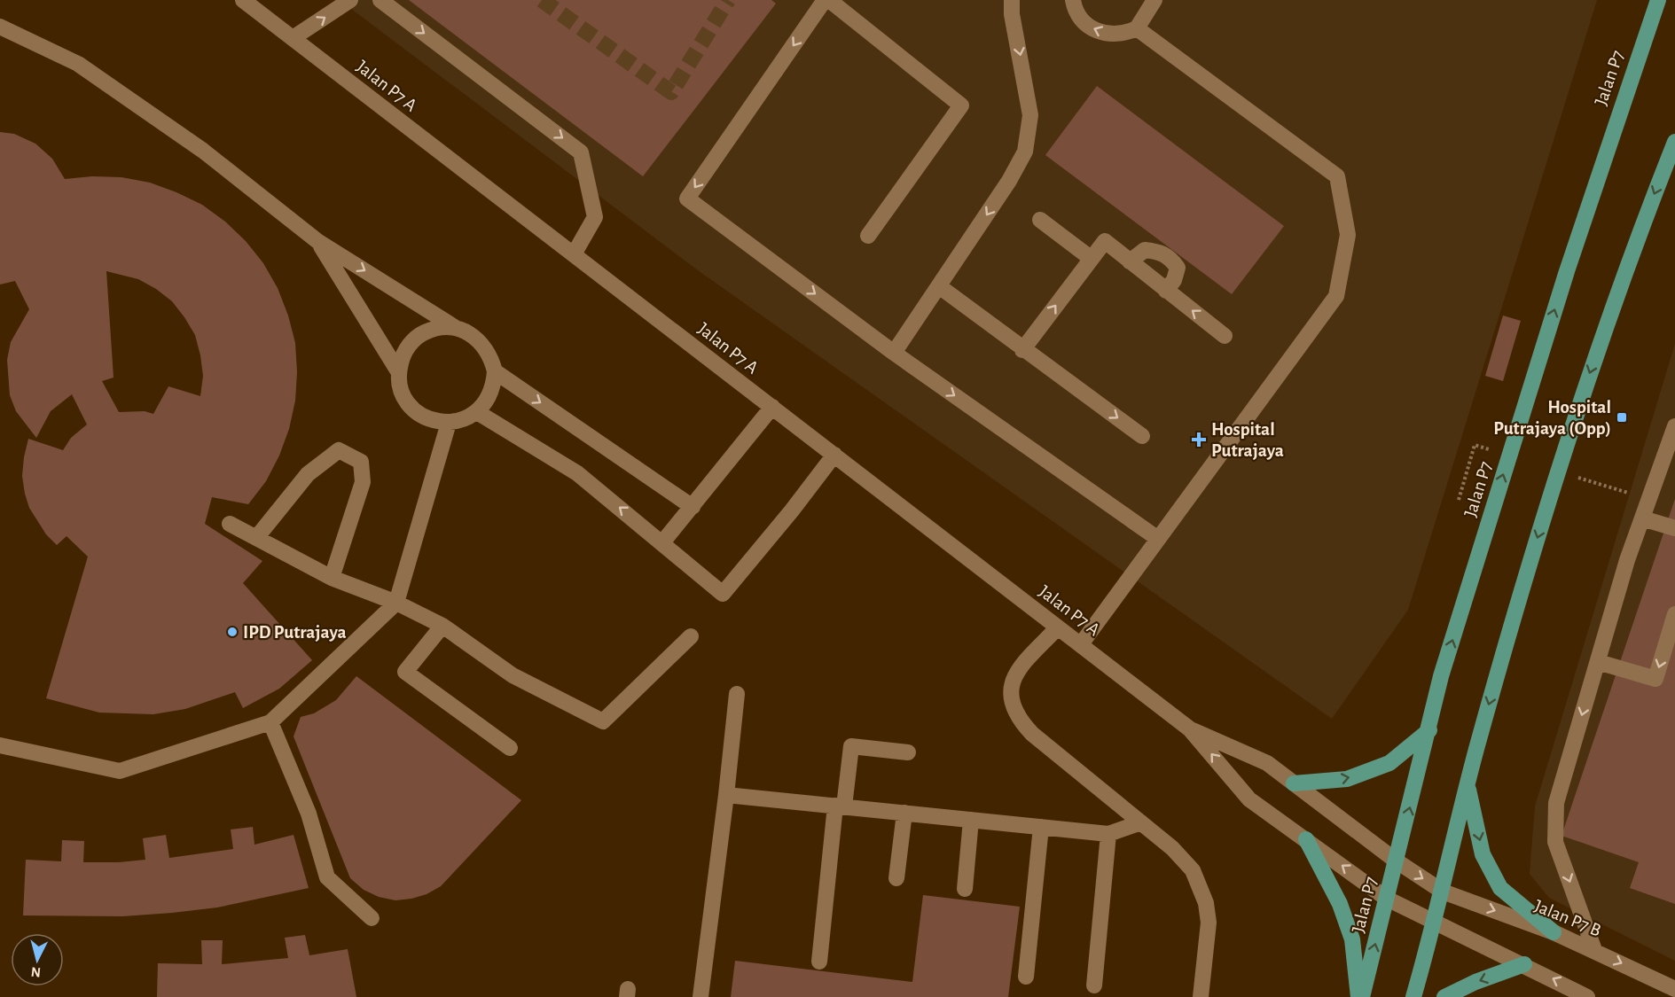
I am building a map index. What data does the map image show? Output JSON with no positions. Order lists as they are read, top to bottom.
{
  "streets": {
    "main road": ["Jalan P7"],
    "street": ["Jalan P7 A", "Jalan P7 B"]
  },
  "crossings": [
    ["Jalan P7", "Jalan P7 A"],
    ["Jalan P7", "Jalan P7 B"],
    ["Jalan P7 A", "Jalan P7 B"]
  ],
  "places": {
    "transit": ["Hospital Putrajaya (Opp)"],
    "health": ["Hospital Putrajaya"],
    "other": ["IPD Putrajaya"]
  },
  "north": "bottom"
}
